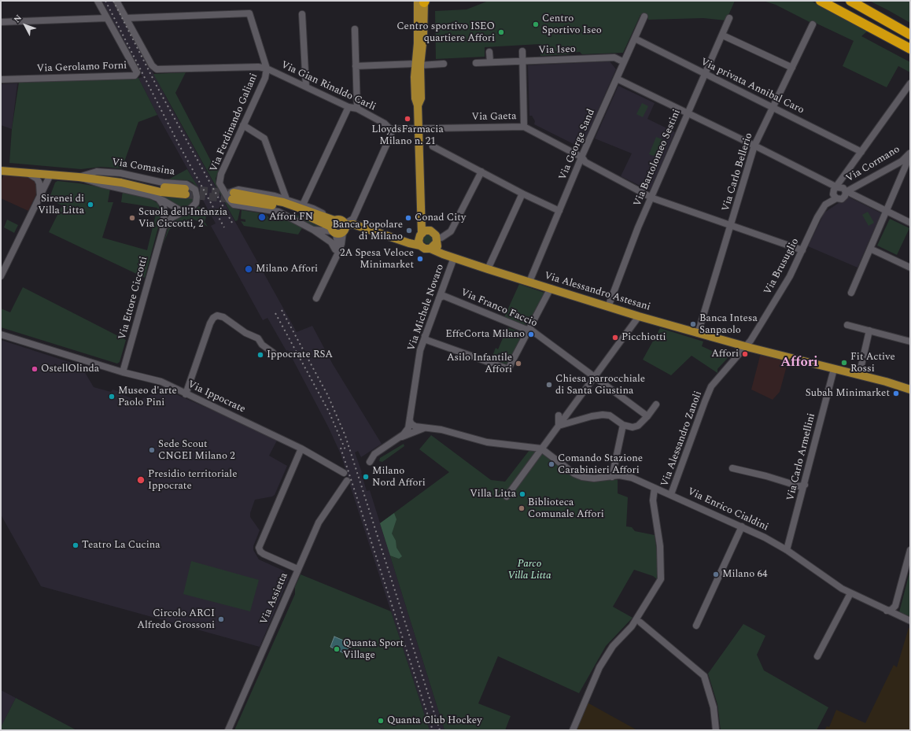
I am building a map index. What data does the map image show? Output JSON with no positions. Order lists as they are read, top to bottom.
{
  "streets": {
    "main road": ["Via Comasina", "Via Alessandro Astesani"],
    "street": [
      "Via Iseo",
      "Via Gerolamo Forni",
      "Via Gian Rinaldo Carli",
      "Via privata Annibal Caro",
      "Via Gaeta",
      "Via Ferdinando Galiani",
      "Via George Sand",
      "Via Bartolomeo Sestini",
      "Via Cormano",
      "Via Carlo Bellerio",
      "Via Brusuglio",
      "Via Ettore Ciccotti",
      "Via Michele Novaro",
      "Via Franco Faccio",
      "Via Ippocrate",
      "Via Alessandro Zanoli",
      "Via Carlo Armellini",
      "Via Enrico Cialdini",
      "Via Assietta"
    ]
  },
  "crossings": [
    ["Via Iseo", "Via George Sand"],
    ["Via Gian Rinaldo Carli", "Via Ferdinando Galiani"],
    ["Via privata Annibal Caro", "Via George Sand"],
    ["Via privata Annibal Caro", "Via Bartolomeo Sestini"],
    ["Via privata Annibal Caro", "Via Carlo Bellerio"],
    ["Via Gaeta", "Via George Sand"],
    ["Via Gaeta", "Via Bartolomeo Sestini"],
    ["Via Gaeta", "Via Carlo Bellerio"],
    ["Via Gaeta", "Via Brusuglio"],
    ["Via George Sand", "Via Alessandro Astesani"],
    ["Via Bartolomeo Sestini", "Via Alessandro Astesani"],
    ["Via Cormano", "Via Brusuglio"],
    ["Via Comasina", "Via Ettore Ciccotti"],
    ["Via Carlo Bellerio", "Via Alessandro Astesani"],
    ["Via Brusuglio", "Via Alessandro Astesani"],
    ["Via Brusuglio", "Via Alessandro Zanoli"],
    ["Via Alessandro Astesani", "Via Michele Novaro"],
    ["Via Alessandro Astesani", "Via Alessandro Zanoli"],
    ["Via Alessandro Astesani", "Via Carlo Armellini"],
    ["Via Ettore Ciccotti", "Via Ippocrate"],
    ["Via Michele Novaro", "Via Franco Faccio"],
    ["Via Alessandro Zanoli", "Via Enrico Cialdini"],
    ["Via Carlo Armellini", "Via Enrico Cialdini"]
  ],
  "districts": ["Affori"],
  "parks": ["Parco Villa Litta"],
  "places": [
    "Centro Sportivo Iseo",
    "Centro sportivo ISEO quartiere Affori",
    "LloydsFarmacia Milano n. 21",
    "Sirenei di Villa Litta",
    "Affori FN",
    "Scuola dell'Infanzia Via Ciccotti, 2",
    "Conad City",
    "Banca Popolare di Milano",
    "2A Spesa Veloce Minimarket",
    "Milano Affori",
    "Banca Intesa Sanpaolo",
    "EffeCorta Milano",
    "Picchiotti",
    "Affori",
    "Ippocrate RSA",
    "Fit Active Rossi",
    "Asilo Infantile Affori",
    "OstellOlinda",
    "Chiesa parrocchiale di Santa Giustina",
    "Subah Minimarket",
    "Museo d'arte Paolo Pini",
    "Sede Scout CNGEI Milano 2",
    "Comando Stazione Carabinieri Affori",
    "Milano Nord Affori",
    "Presidio territoriale Ippocrate",
    "Villa Litta",
    "Biblioteca Comunale Affori",
    "Teatro La Cucina",
    "Milano 64",
    "Circolo ARCI Alfredo Grossoni",
    "Quanta Sport Village",
    "Quanta Club Hockey"
  ],
  "north": "top left"
}
